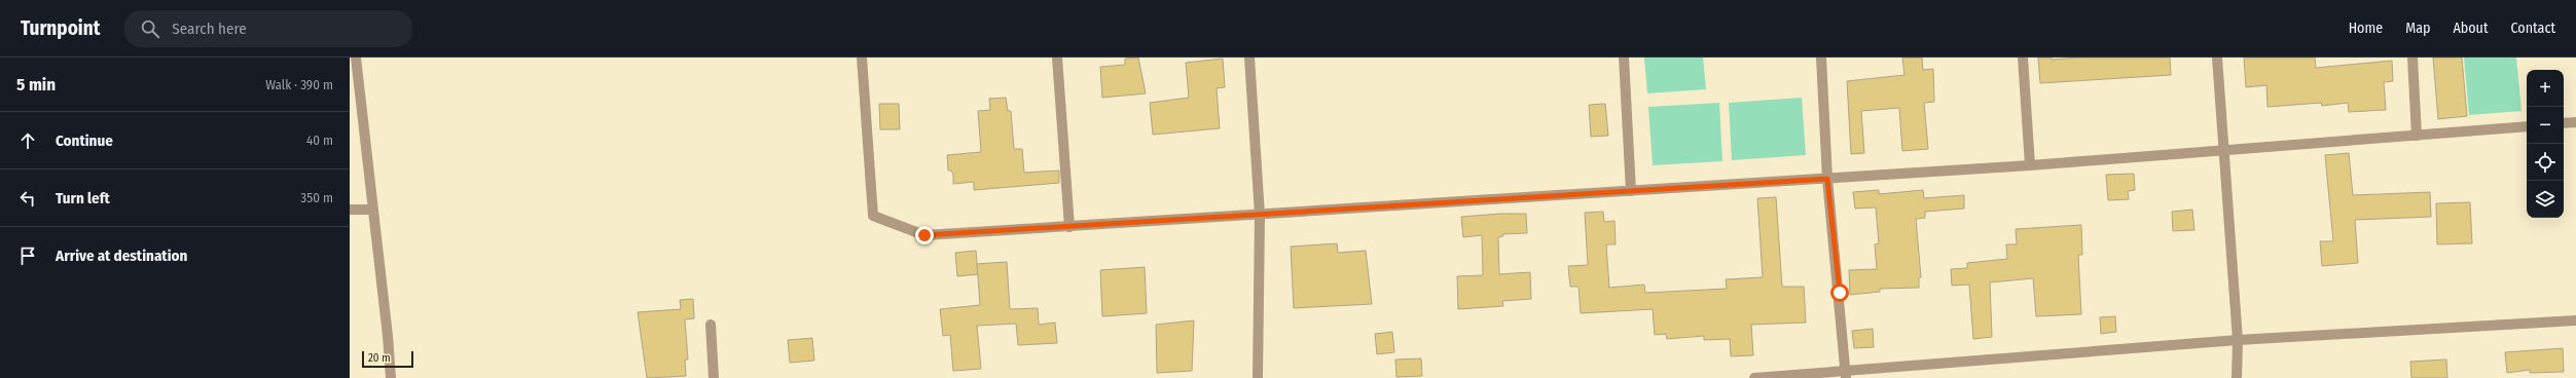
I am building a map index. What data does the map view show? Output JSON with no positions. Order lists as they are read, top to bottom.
{
  "scale_bar": "20 m",
  "page": {
    "header": "Turnpoint",
    "search": "Search here",
    "nav": [
      "Home",
      "Map",
      "About",
      "Contact"
    ],
    "heading": ["5 min", "Walk · 390 m"],
    "map_buttons": ["+", "−"],
    "list": [
      ["Continue", "40 m"],
      ["Turn left", "350 m"],
      "Arrive at destination"
    ],
    "scale": "20 m"
  }
}
